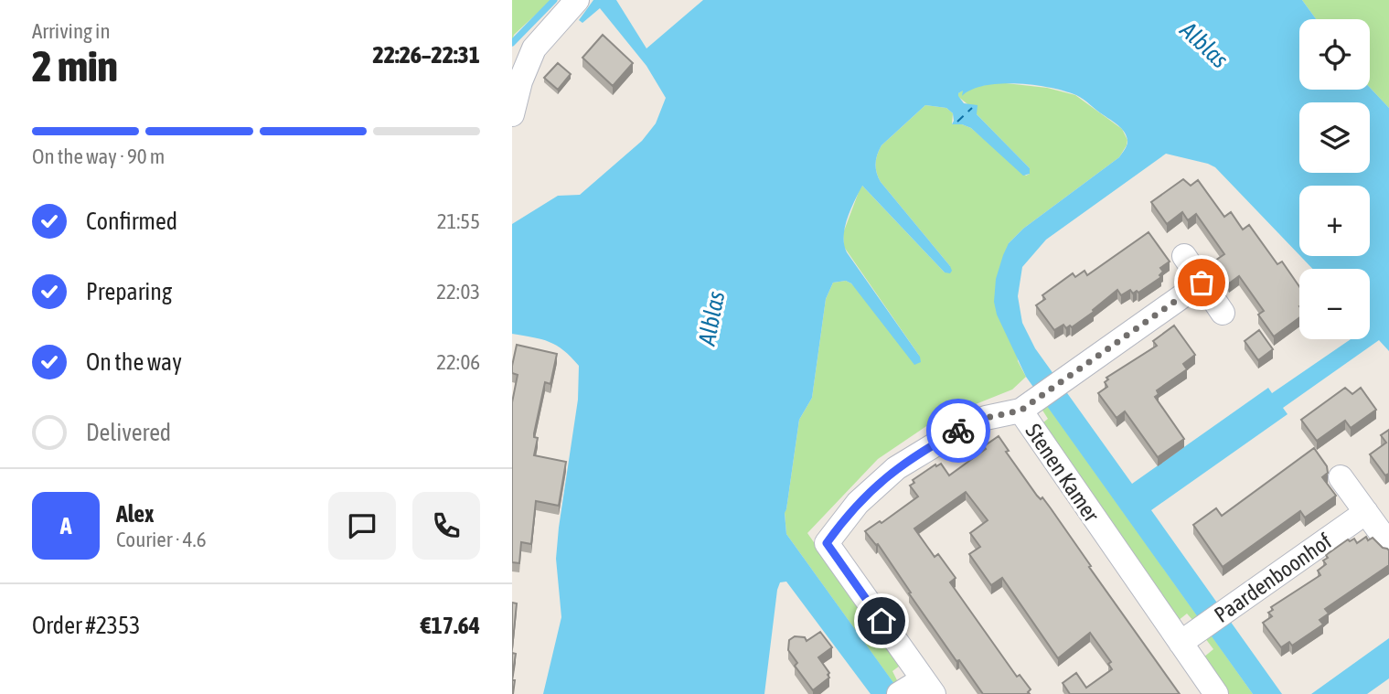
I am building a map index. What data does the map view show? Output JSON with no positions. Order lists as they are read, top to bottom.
{
  "streets": {
    "street": ["Stenen Kamer", "Paardenboonhof"]
  },
  "crossings": [
    ["Stenen Kamer", "Paardenboonhof"]
  ],
  "water": ["Alblas"],
  "page": {
    "heading": ["2 min", "Arriving in", "22:26–22:31"],
    "panel": [
      "Alex",
      "Courier · 4.6",
      "Order #2353",
      "€17.64"
    ],
    "map_buttons": ["+", "−"],
    "bar": "On the way · 90 m",
    "list": [
      ["Confirmed", "21:55"],
      ["Preparing", "22:03"],
      ["On the way", "22:06"],
      "Delivered"
    ],
    "round": "A"
  }
}
